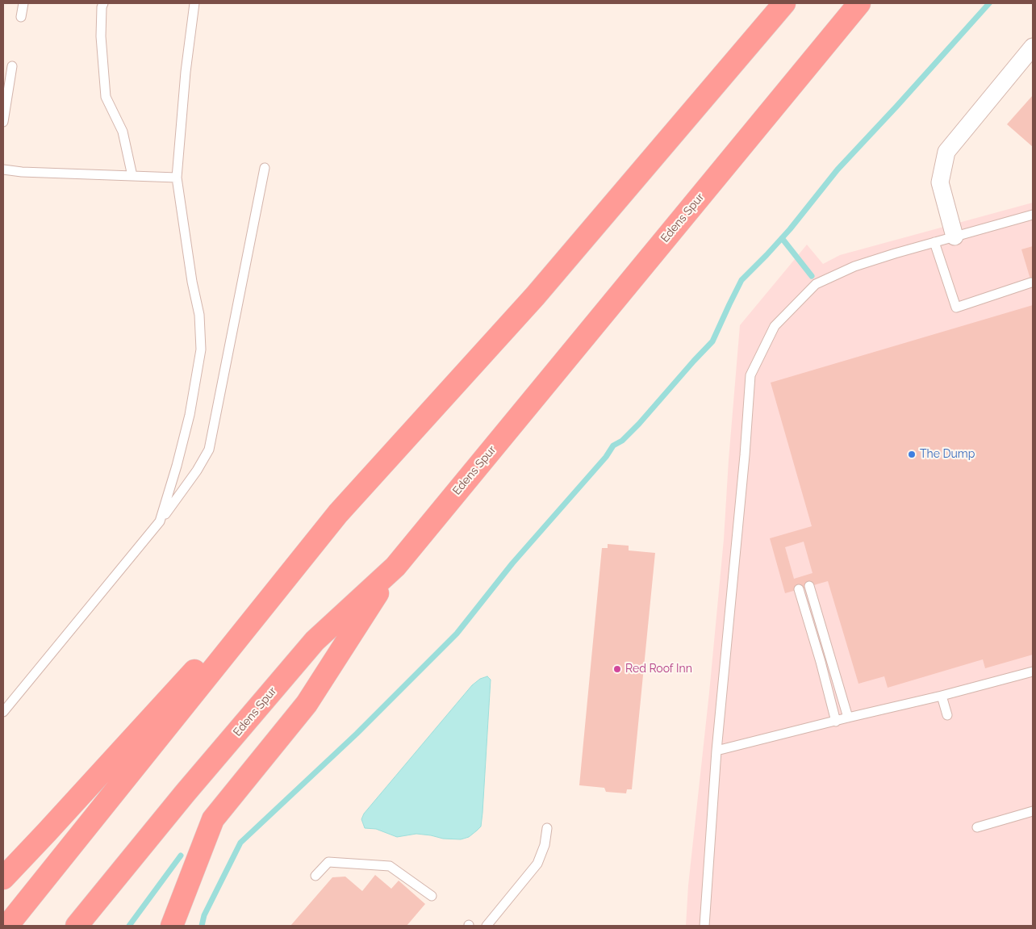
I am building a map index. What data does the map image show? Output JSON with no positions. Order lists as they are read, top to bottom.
{
  "streets": {
    "highway": ["Edens Spur"]
  },
  "places": ["The Dump", "Red Roof Inn"]
}
